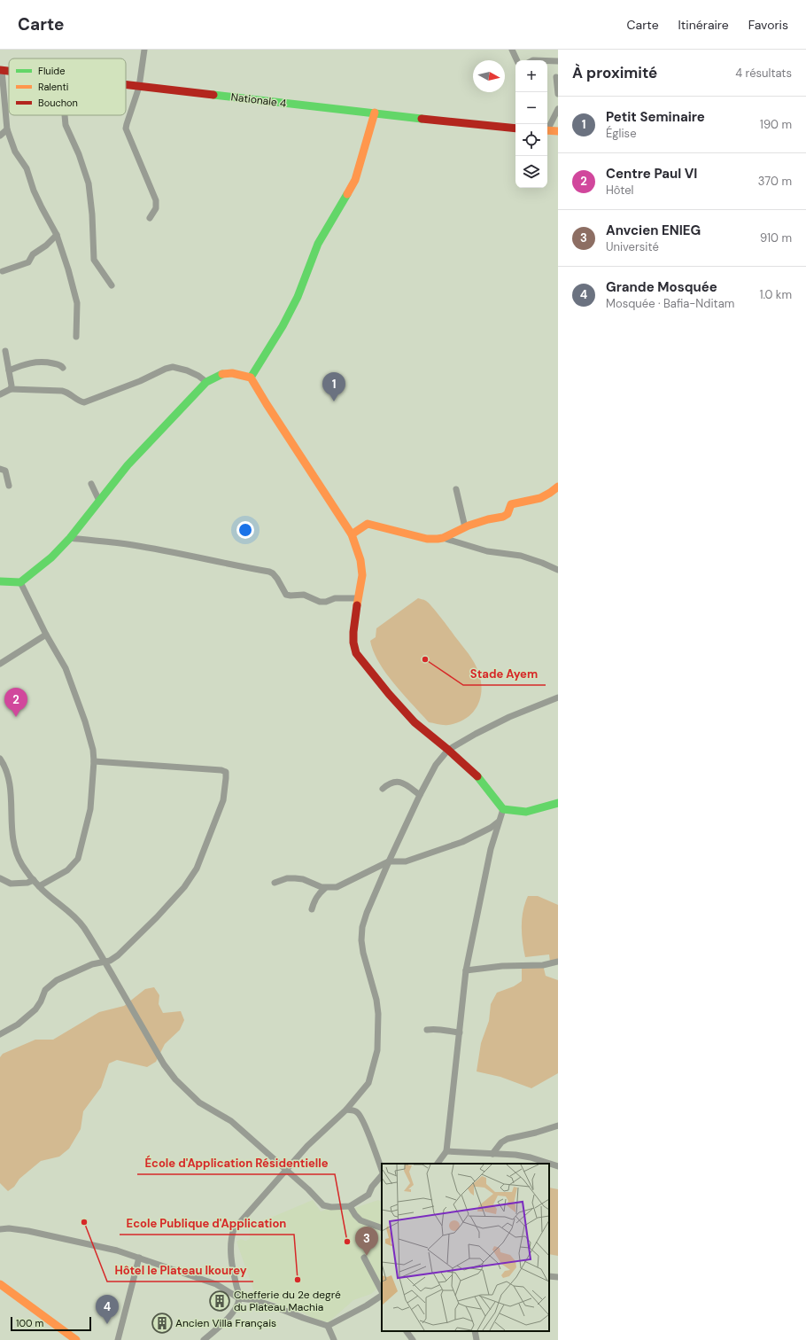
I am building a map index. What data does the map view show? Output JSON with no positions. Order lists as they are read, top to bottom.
{
  "streets": {
    "main road": ["Nationale 4"]
  },
  "places": {
    "other": [
      "Stade Ayem",
      "Hôtel le Plateau Ikourey",
      "École d'Application Résidentielle",
      "Ecole Publique d'Application"
    ],
    "building": ["Chefferie du 2e degré du Plateau Machia", "Ancien Villa Français"]
  },
  "legend": ["Fluide", "Ralenti", "Bouchon"],
  "scale_bar": "100 m",
  "north": "right",
  "page": {
    "header": "Carte",
    "nav": ["Carte", "Itinéraire", "Favoris"],
    "heading": ["À proximité", "4 résultats"],
    "map_buttons": ["+", "−"],
    "list": [
      {
        "mark": "1",
        "name": "Petit Seminaire",
        "note": "Église",
        "value": "190 m"
      },
      {
        "mark": "2",
        "name": "Centre Paul VI",
        "note": "Hôtel",
        "value": "370 m"
      },
      {
        "mark": "3",
        "name": "Anvcien ENIEG",
        "note": "Université",
        "value": "910 m"
      },
      {
        "mark": "4",
        "name": "Grande Mosquée",
        "note": "Mosquée · Bafia-Nditam",
        "value": "1.0 km"
      }
    ],
    "pins": [
      "1",
      "2",
      "3",
      "4"
    ],
    "scale": "100 m"
  }
}
